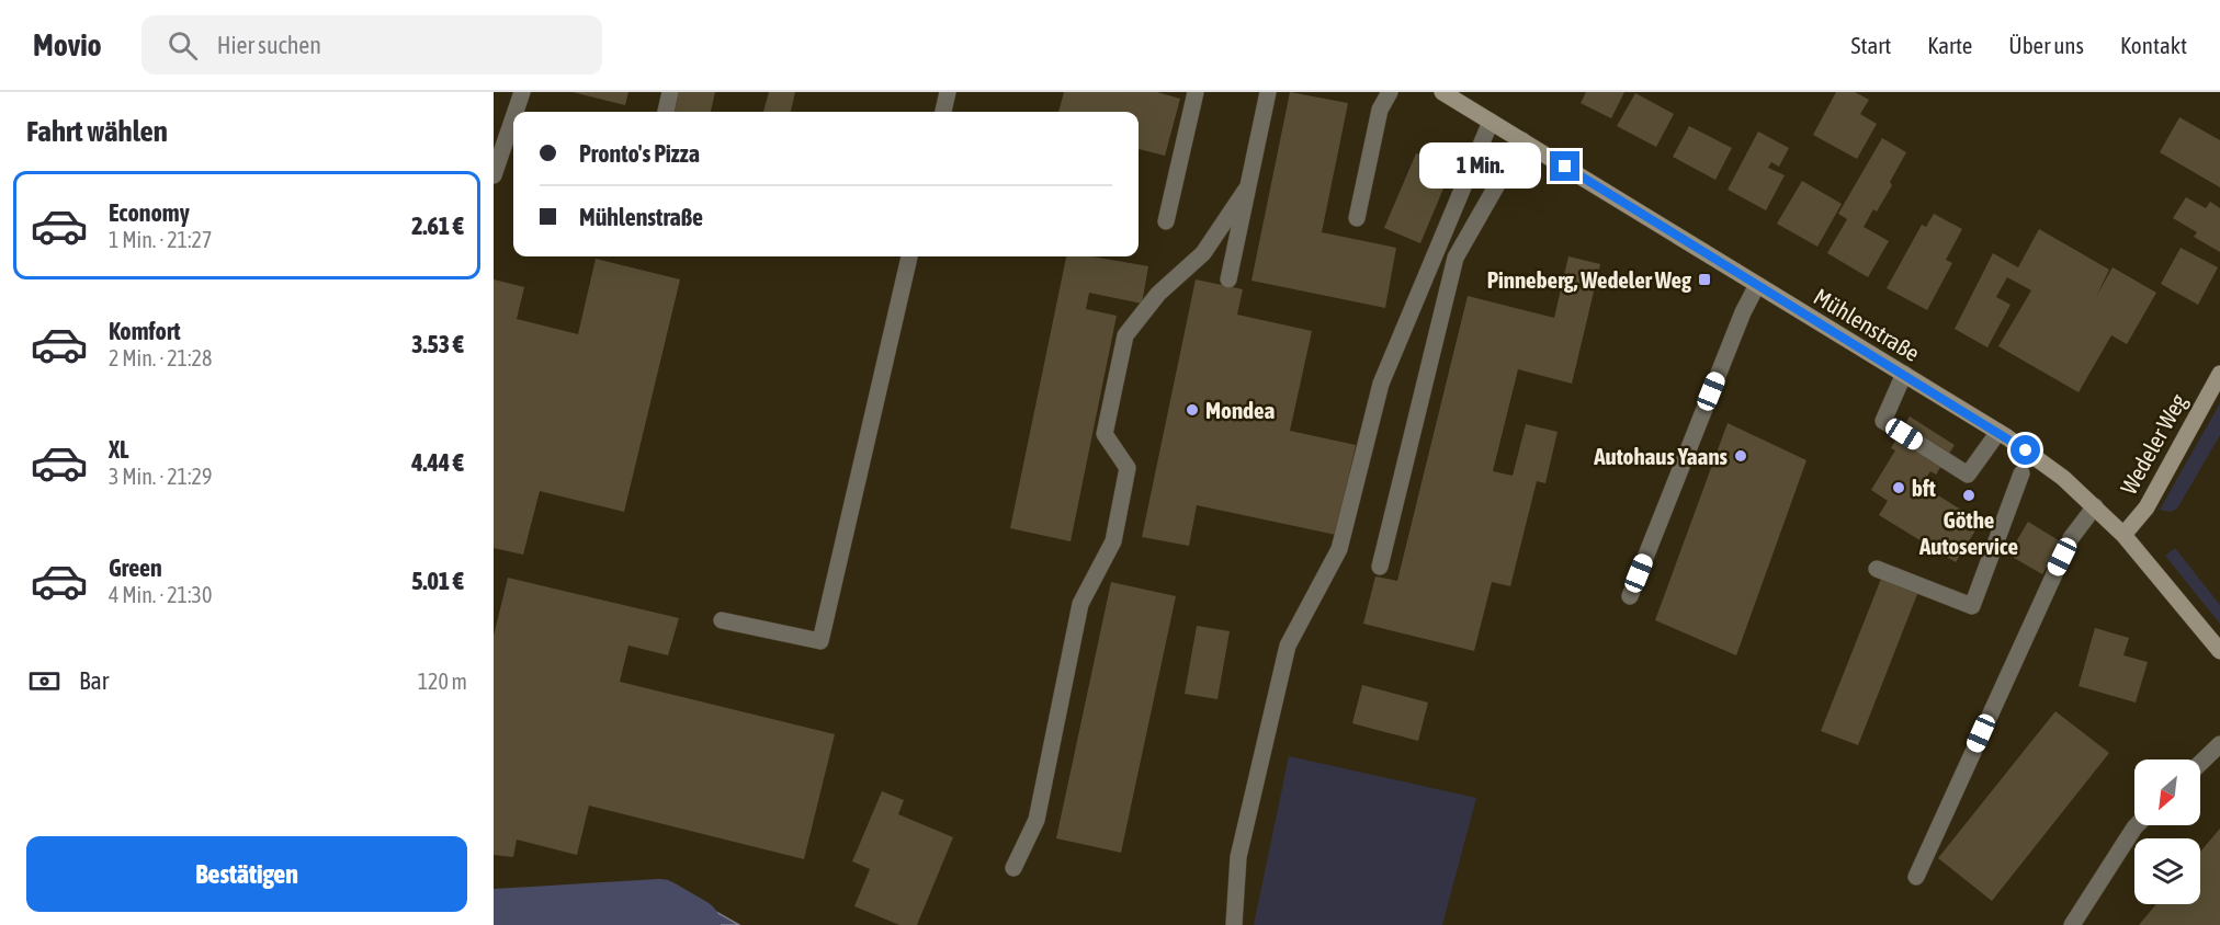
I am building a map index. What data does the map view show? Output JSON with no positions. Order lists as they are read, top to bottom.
{
  "streets": {
    "main road": ["Mühlenstraße", "Wedeler Weg"]
  },
  "crossings": [
    ["Mühlenstraße", "Wedeler Weg"]
  ],
  "places": {
    "transit": ["Pinneberg, Wedeler Weg"],
    "other": [
      "Mondea",
      "Autohaus Yaans",
      "bft",
      "Göthe Autoservice"
    ]
  },
  "north": "bottom left",
  "page": {
    "header": "Movio",
    "search": "Hier suchen",
    "nav": [
      "Start",
      "Karte",
      "Über uns",
      "Kontakt"
    ],
    "heading": "Fahrt wählen",
    "banner": ["Pronto's Pizza", "Mühlenstraße"],
    "bubble": "1 Min.",
    "list": [
      {
        "name": "Economy",
        "note": "1 Min. · 21:27",
        "value": "2.61 €"
      },
      {
        "name": "Komfort",
        "note": "2 Min. · 21:28",
        "value": "3.53 €"
      },
      {
        "name": "XL",
        "note": "3 Min. · 21:29",
        "value": "4.44 €"
      },
      {
        "name": "Green",
        "note": "4 Min. · 21:30",
        "value": "5.01 €"
      }
    ],
    "pay": ["Bar", "120 m"],
    "buttons": "Bestätigen"
  }
}
